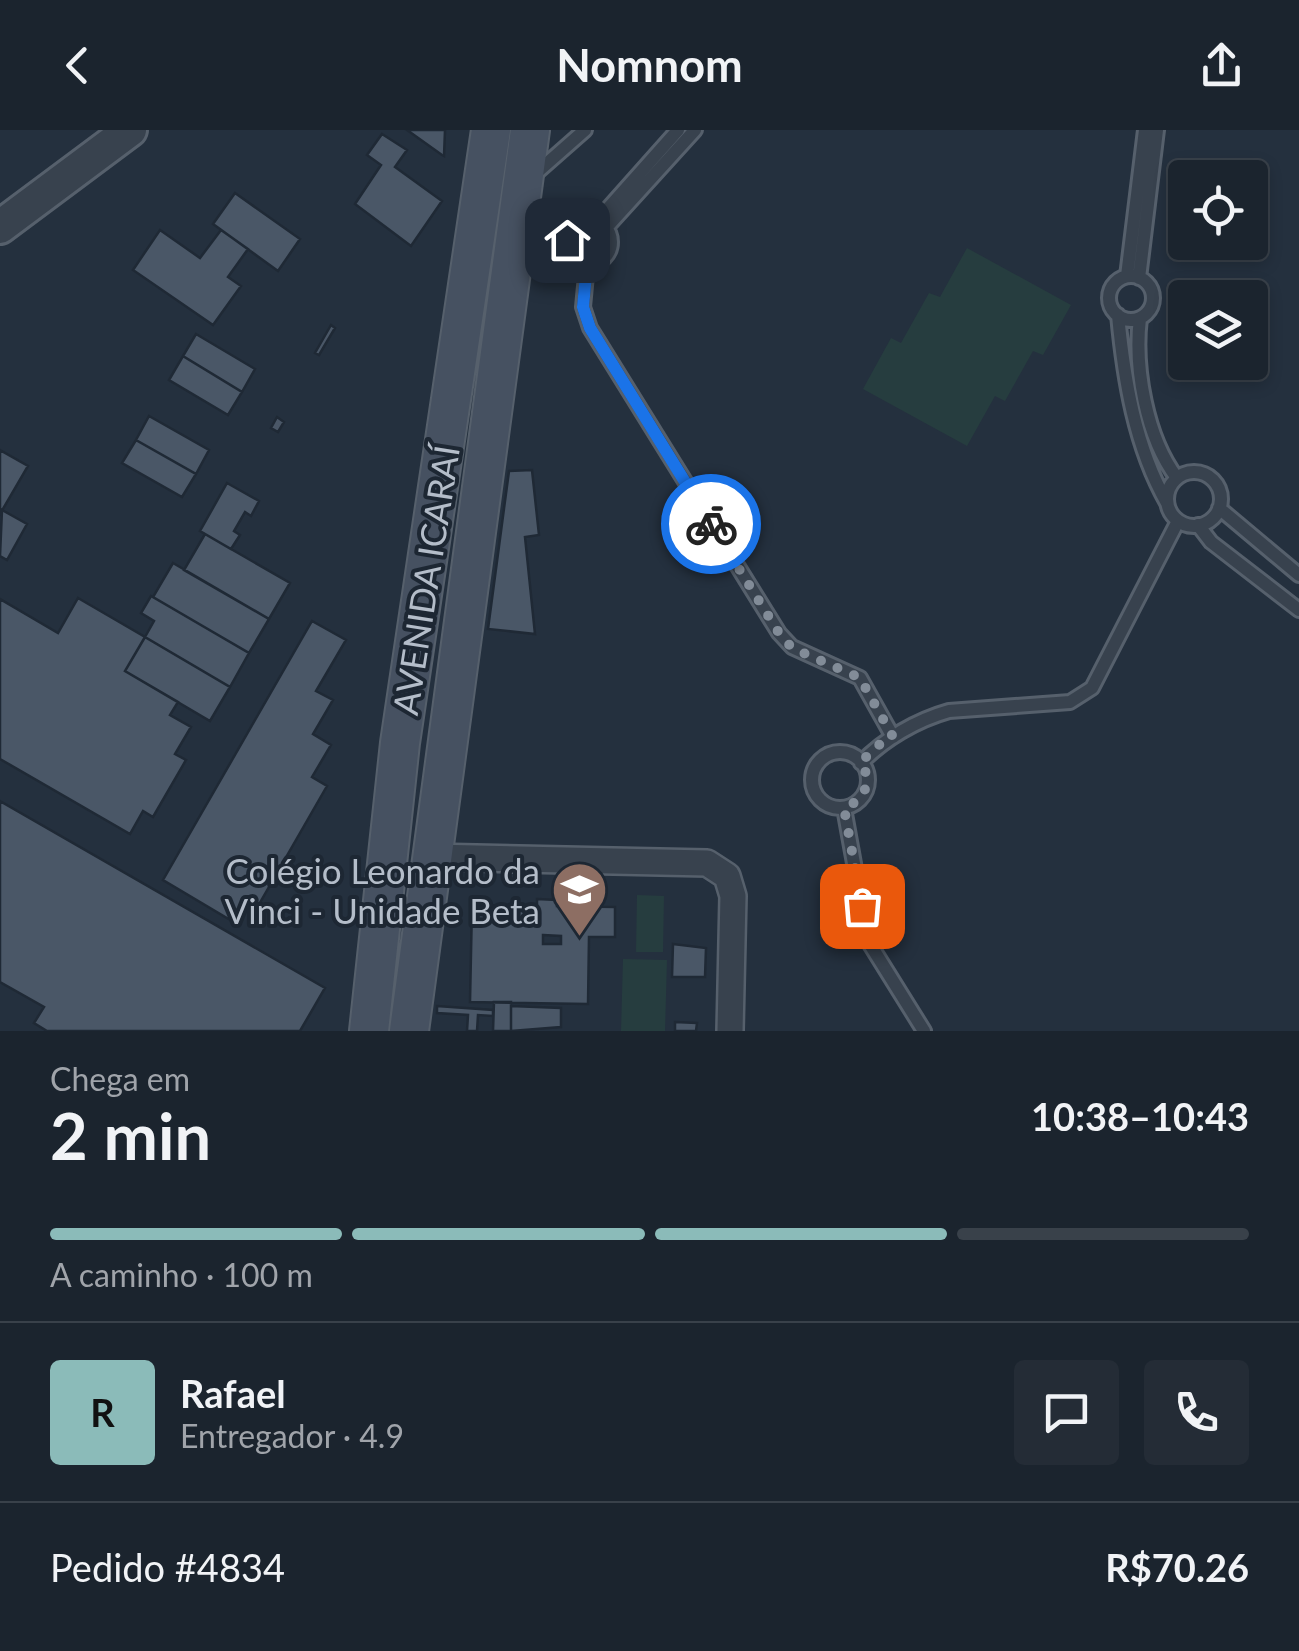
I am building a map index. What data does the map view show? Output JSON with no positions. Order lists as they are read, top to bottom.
{
  "streets": {
    "main road": ["AVENIDA ICARAÍ"]
  },
  "places": {
    "school or university": ["Colégio Leonardo da Vinci - Unidade Beta"]
  },
  "page": {
    "header": "Nomnom",
    "heading": ["2 min", "Chega em", "10:38–10:43"],
    "panel": [
      "Rafael",
      "Entregador · 4.9",
      "Pedido #4834",
      "R$70.26"
    ],
    "bar": "A caminho · 100 m",
    "round": "R"
  }
}
